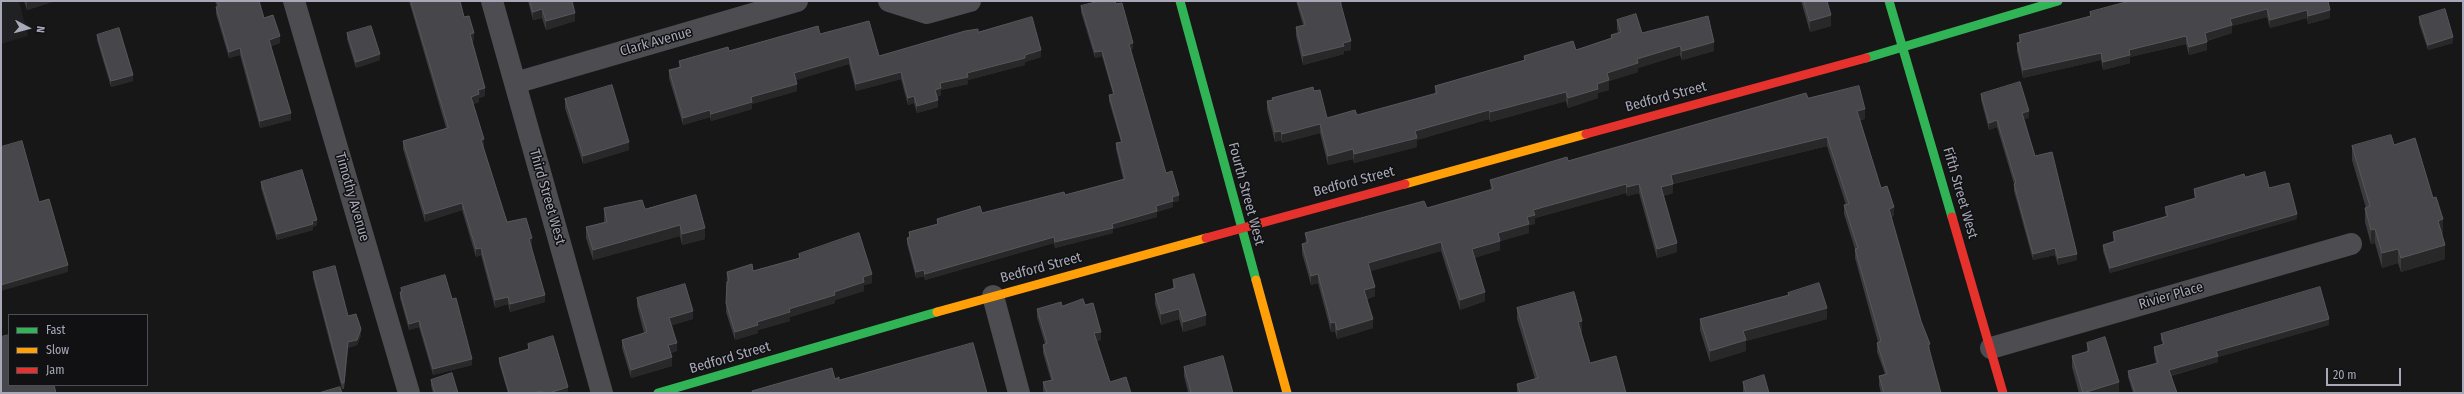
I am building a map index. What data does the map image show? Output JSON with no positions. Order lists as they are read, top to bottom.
{
  "streets": {
    "street": [
      "Clark Avenue",
      "Bedford Street",
      "Fifth Street West",
      "Fourth Street West",
      "Timothy Avenue",
      "Third Street West",
      "Rivier Place"
    ]
  },
  "crossings": [
    ["Clark Avenue", "Third Street West"],
    ["Bedford Street", "Fifth Street West"],
    ["Bedford Street", "Fourth Street West"],
    ["Fifth Street West", "Rivier Place"]
  ],
  "legend": ["Fast", "Slow", "Jam"],
  "scale_bar": "20 m",
  "north": "right"
}
